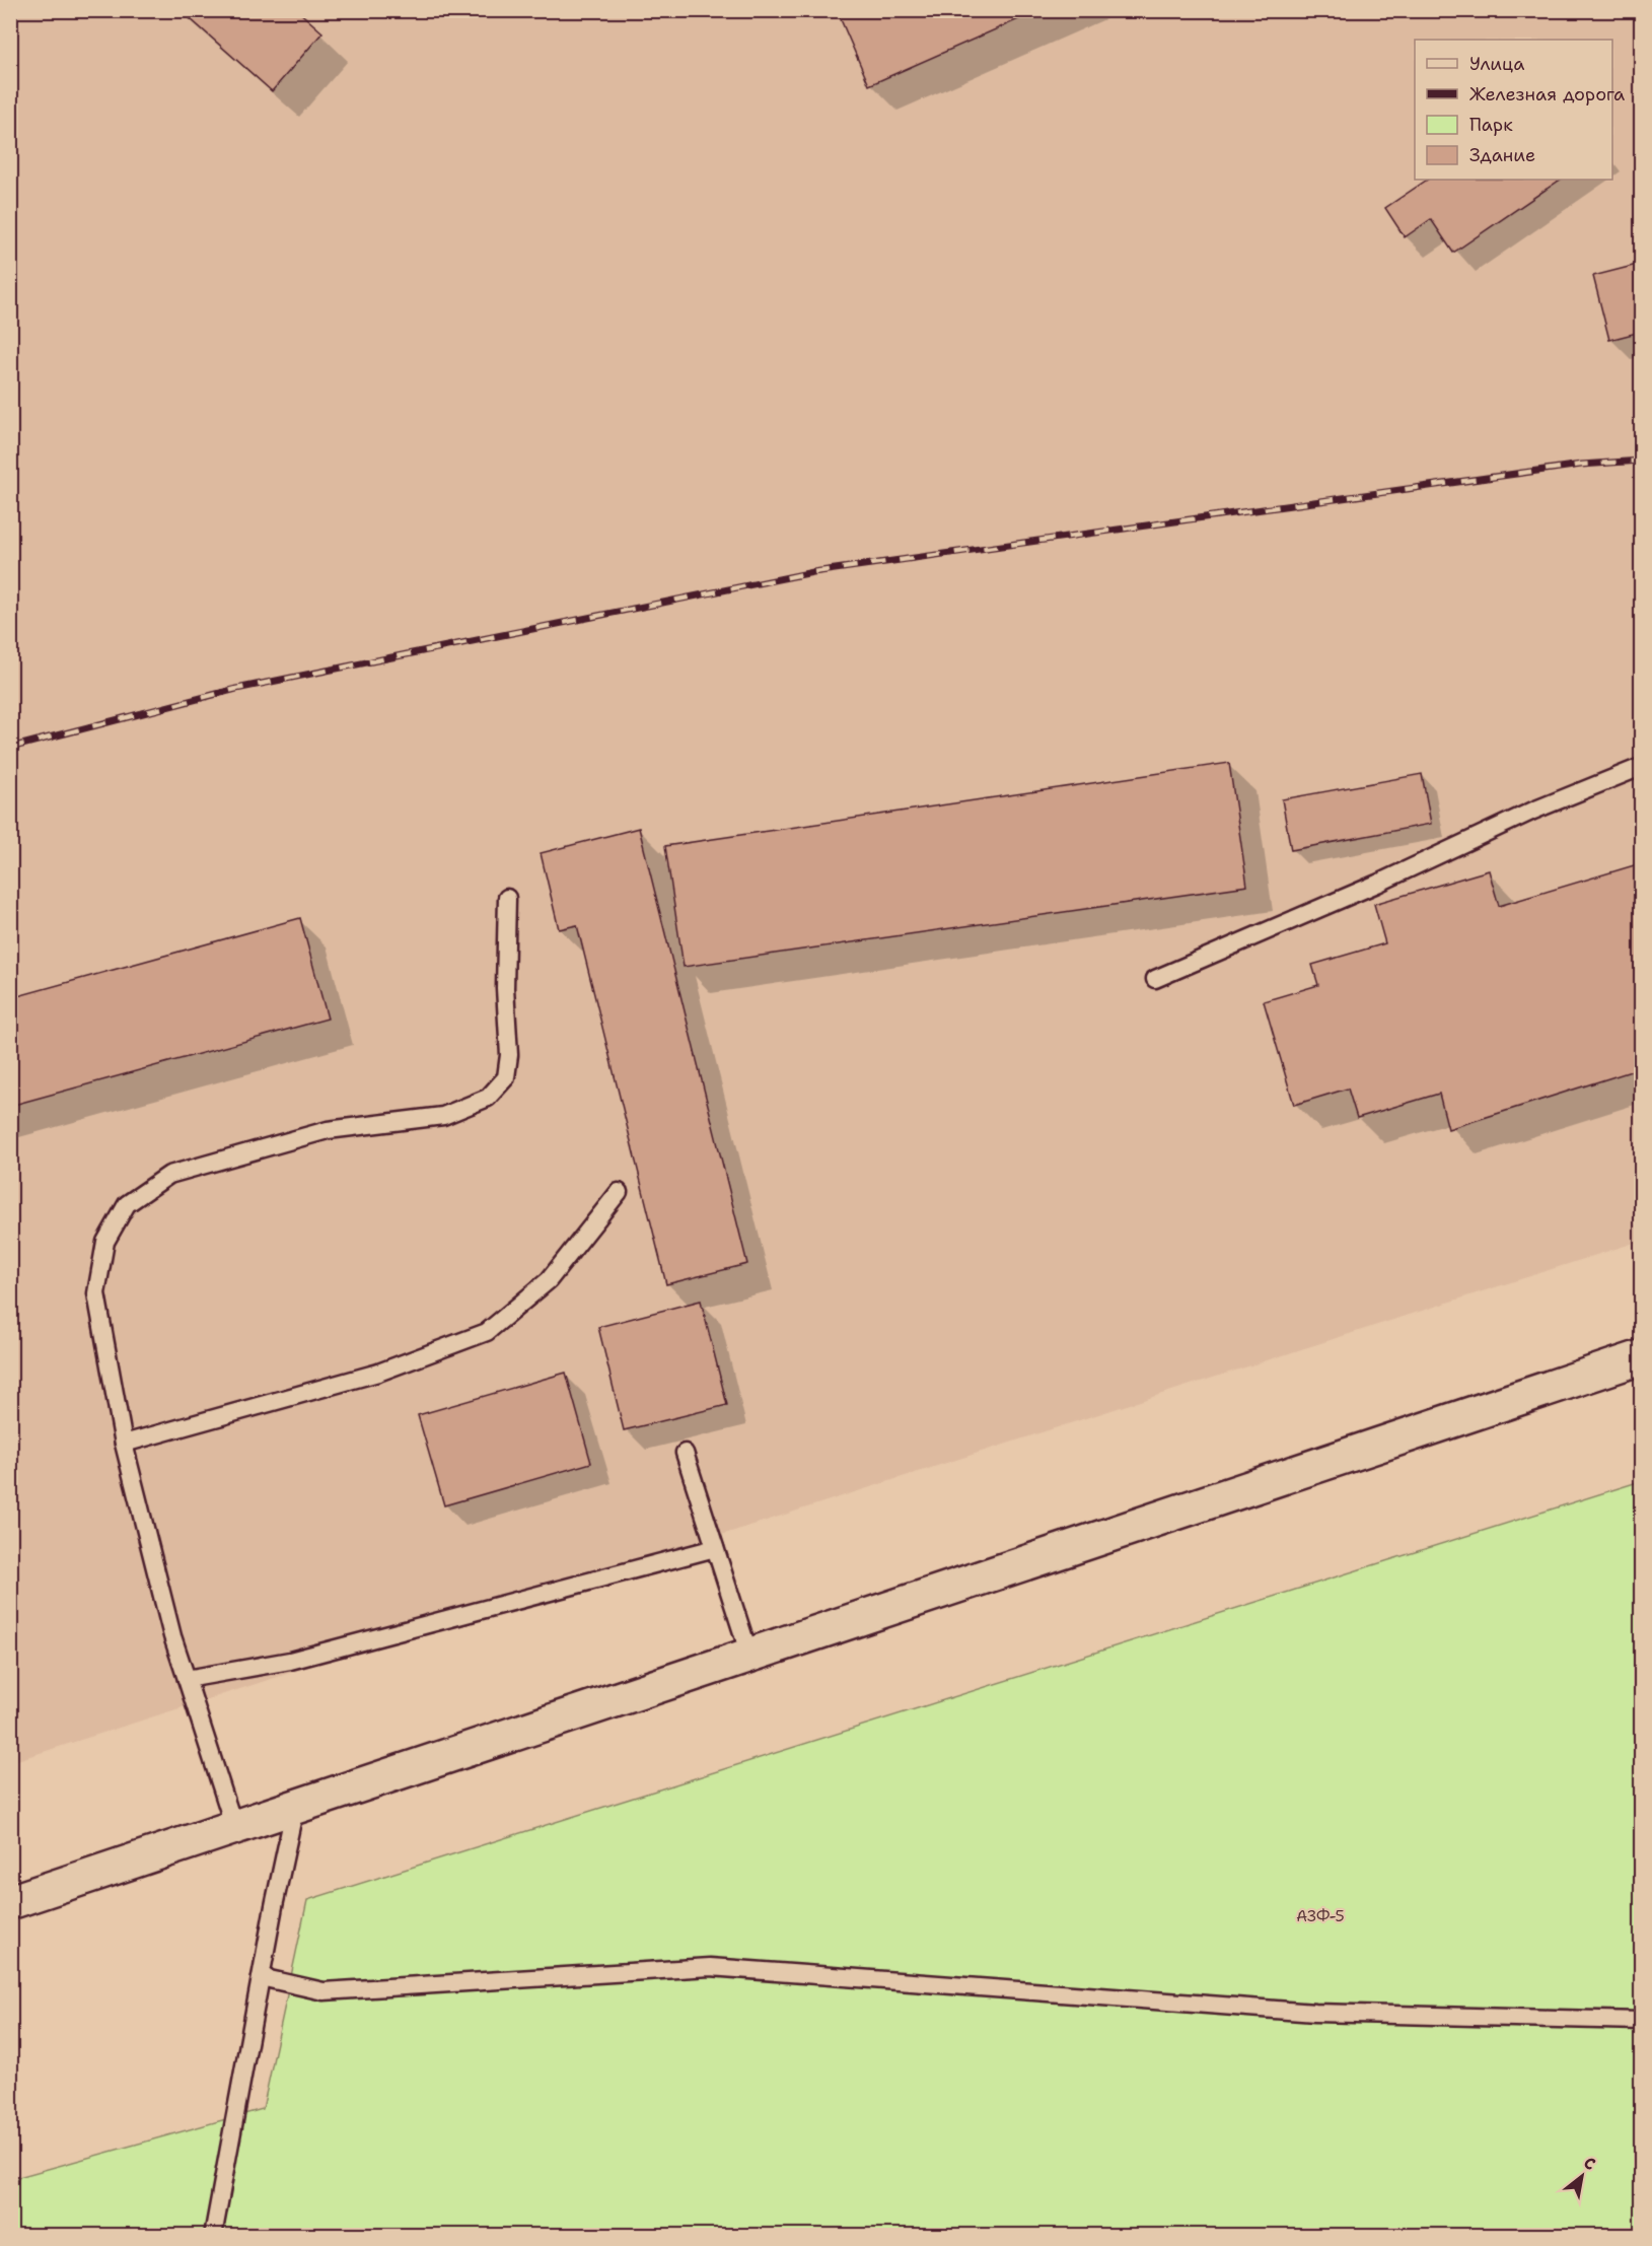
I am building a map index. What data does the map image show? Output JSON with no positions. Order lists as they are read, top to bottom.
{
  "parks": ["АЗФ-5"],
  "legend": [
    "Улица",
    "Железная дорога",
    "Парк",
    "Здание"
  ],
  "north": "top right"
}
